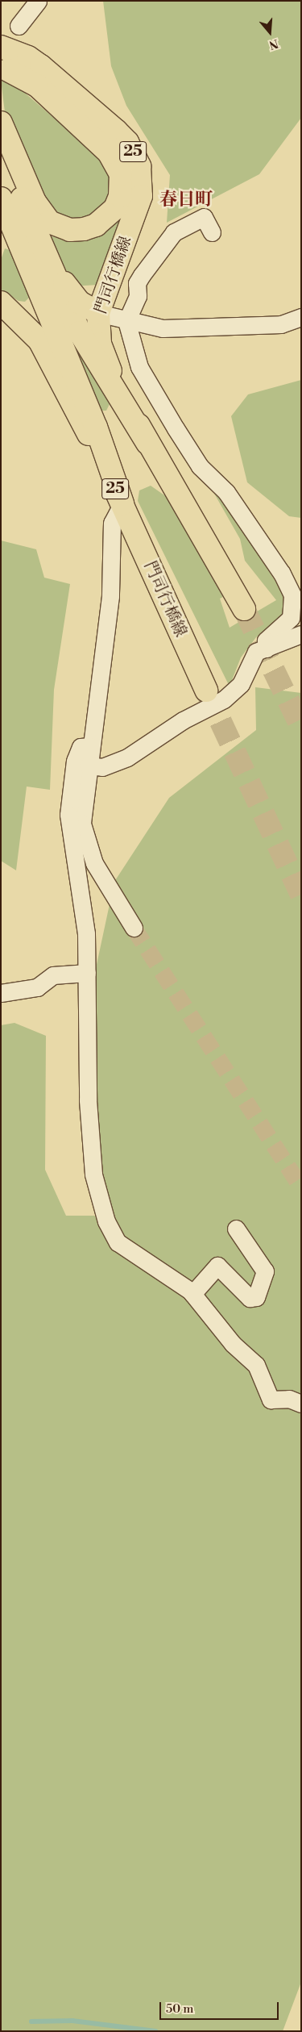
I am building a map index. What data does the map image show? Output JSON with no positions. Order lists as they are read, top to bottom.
{
  "streets": {
    "main road": ["25", "門司行橋線"]
  },
  "districts": ["春日町"],
  "scale_bar": "50 m",
  "north": "bottom"
}
